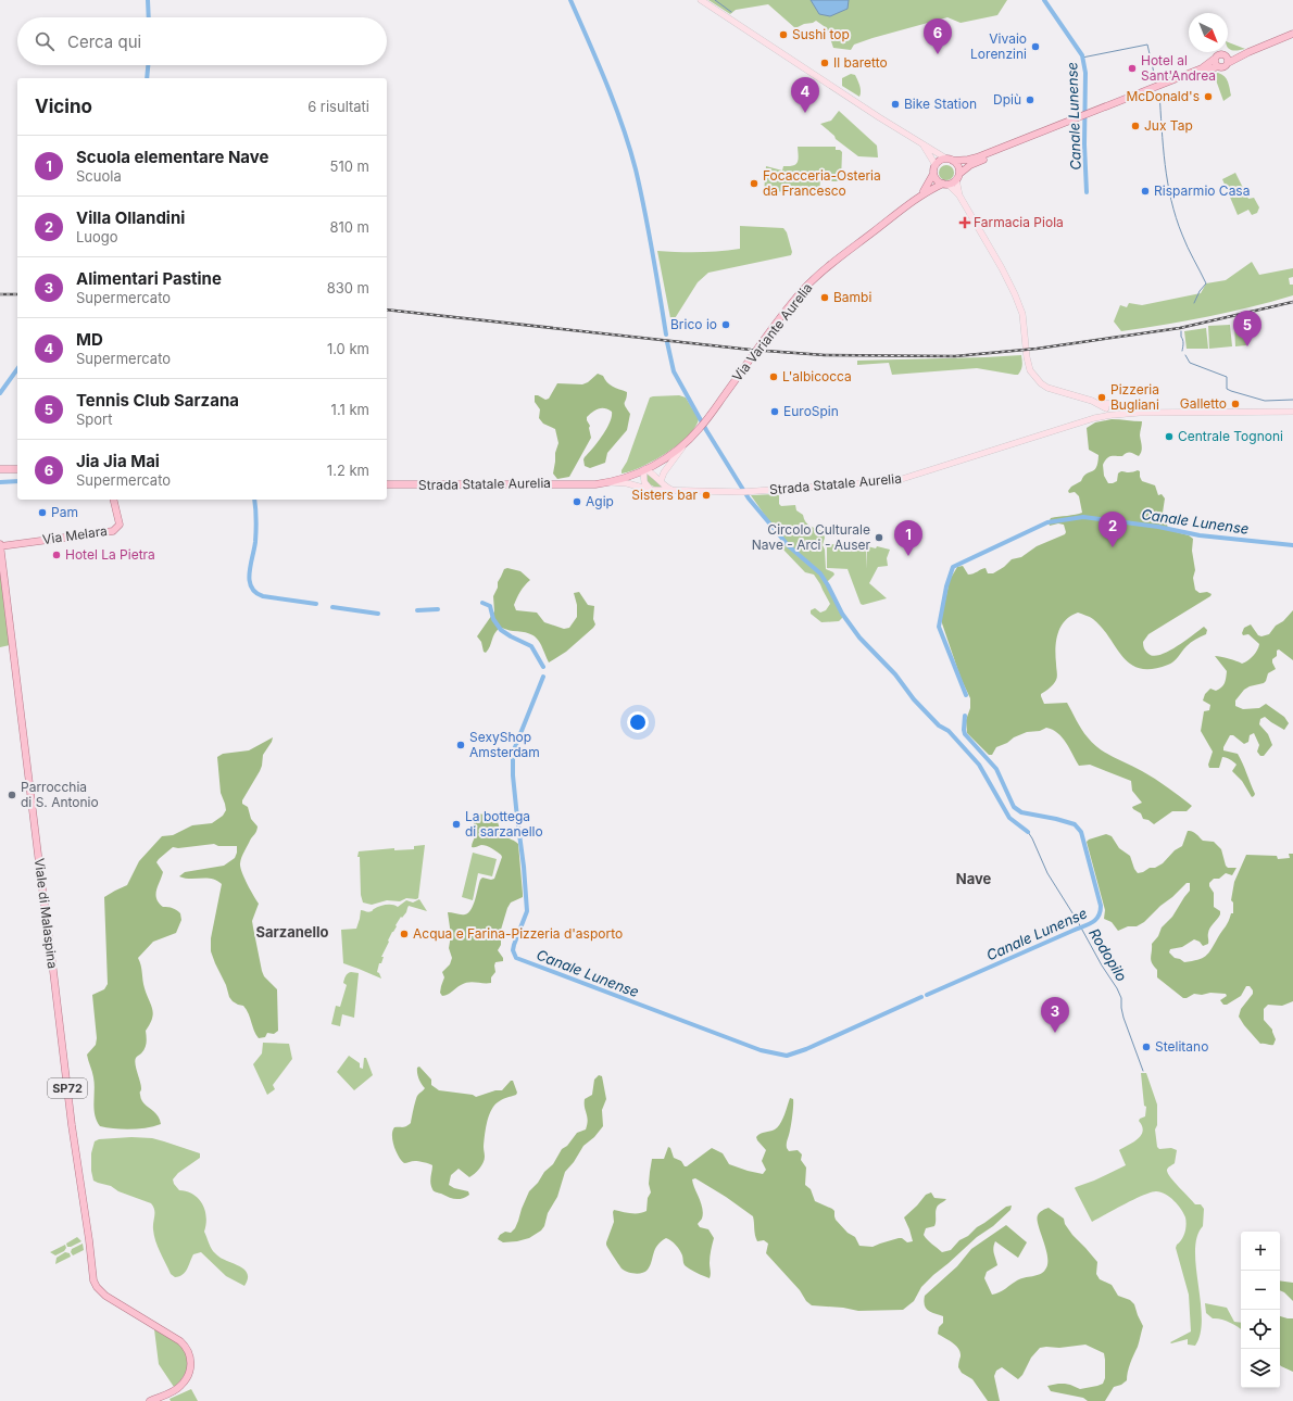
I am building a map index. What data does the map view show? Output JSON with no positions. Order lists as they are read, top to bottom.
{
  "streets": {
    "main road": [
      "Via Variante Aurelia",
      "Strada Statale Aurelia",
      "Via Melara",
      "Viale di Malaspina",
      "SP72"
    ]
  },
  "crossings": [
    ["Via Variante Aurelia", "Strada Statale Aurelia"],
    ["Via Melara", "Viale di Malaspina"]
  ],
  "districts": ["Nave", "Sarzanello"],
  "water": ["Canale Lunense", "Rodopilo"],
  "places": {
    "other": [
      "Sushi top",
      "Vivaio Lorenzini",
      "Il baretto",
      "Hotel al Sant'Andrea",
      "McDonald's",
      "Dpiù",
      "Bike Station",
      "Jux Tap",
      "Focacceria-Osteria da Francesco",
      "Risparmio Casa",
      "Bambi",
      "Brico io",
      "L'albicocca",
      "Pizzeria Bugliani",
      "Galletto",
      "EuroSpin",
      "Centrale Tognoni",
      "Sisters bar",
      "Agip",
      "Pam",
      "Circolo Culturale Nave - Arci - Auser",
      "Hotel La Pietra",
      "SexyShop Amsterdam",
      "Parrocchia di S. Antonio",
      "La bottega di sarzanello",
      "Acqua e Farina-Pizzeria d'asporto",
      "Stelitano"
    ],
    "health": ["Farmacia Piola"]
  },
  "north": "bottom right",
  "page": {
    "search": "Cerca qui",
    "pins": [
      "6",
      "4",
      "5",
      "2",
      "1",
      "3"
    ],
    "heading": ["Vicino", "6 risultati"],
    "list": [
      {
        "mark": "1",
        "name": "Scuola elementare Nave",
        "note": "Scuola",
        "value": "510 m"
      },
      {
        "mark": "2",
        "name": "Villa Ollandini",
        "note": "Luogo",
        "value": "810 m"
      },
      {
        "mark": "3",
        "name": "Alimentari Pastine",
        "note": "Supermercato",
        "value": "830 m"
      },
      {
        "mark": "4",
        "name": "MD",
        "note": "Supermercato",
        "value": "1.0 km"
      },
      {
        "mark": "5",
        "name": "Tennis Club Sarzana",
        "note": "Sport",
        "value": "1.1 km"
      },
      {
        "mark": "6",
        "name": "Jia Jia Mai",
        "note": "Supermercato",
        "value": "1.2 km"
      }
    ],
    "map_buttons": ["+", "−"]
  }
}
